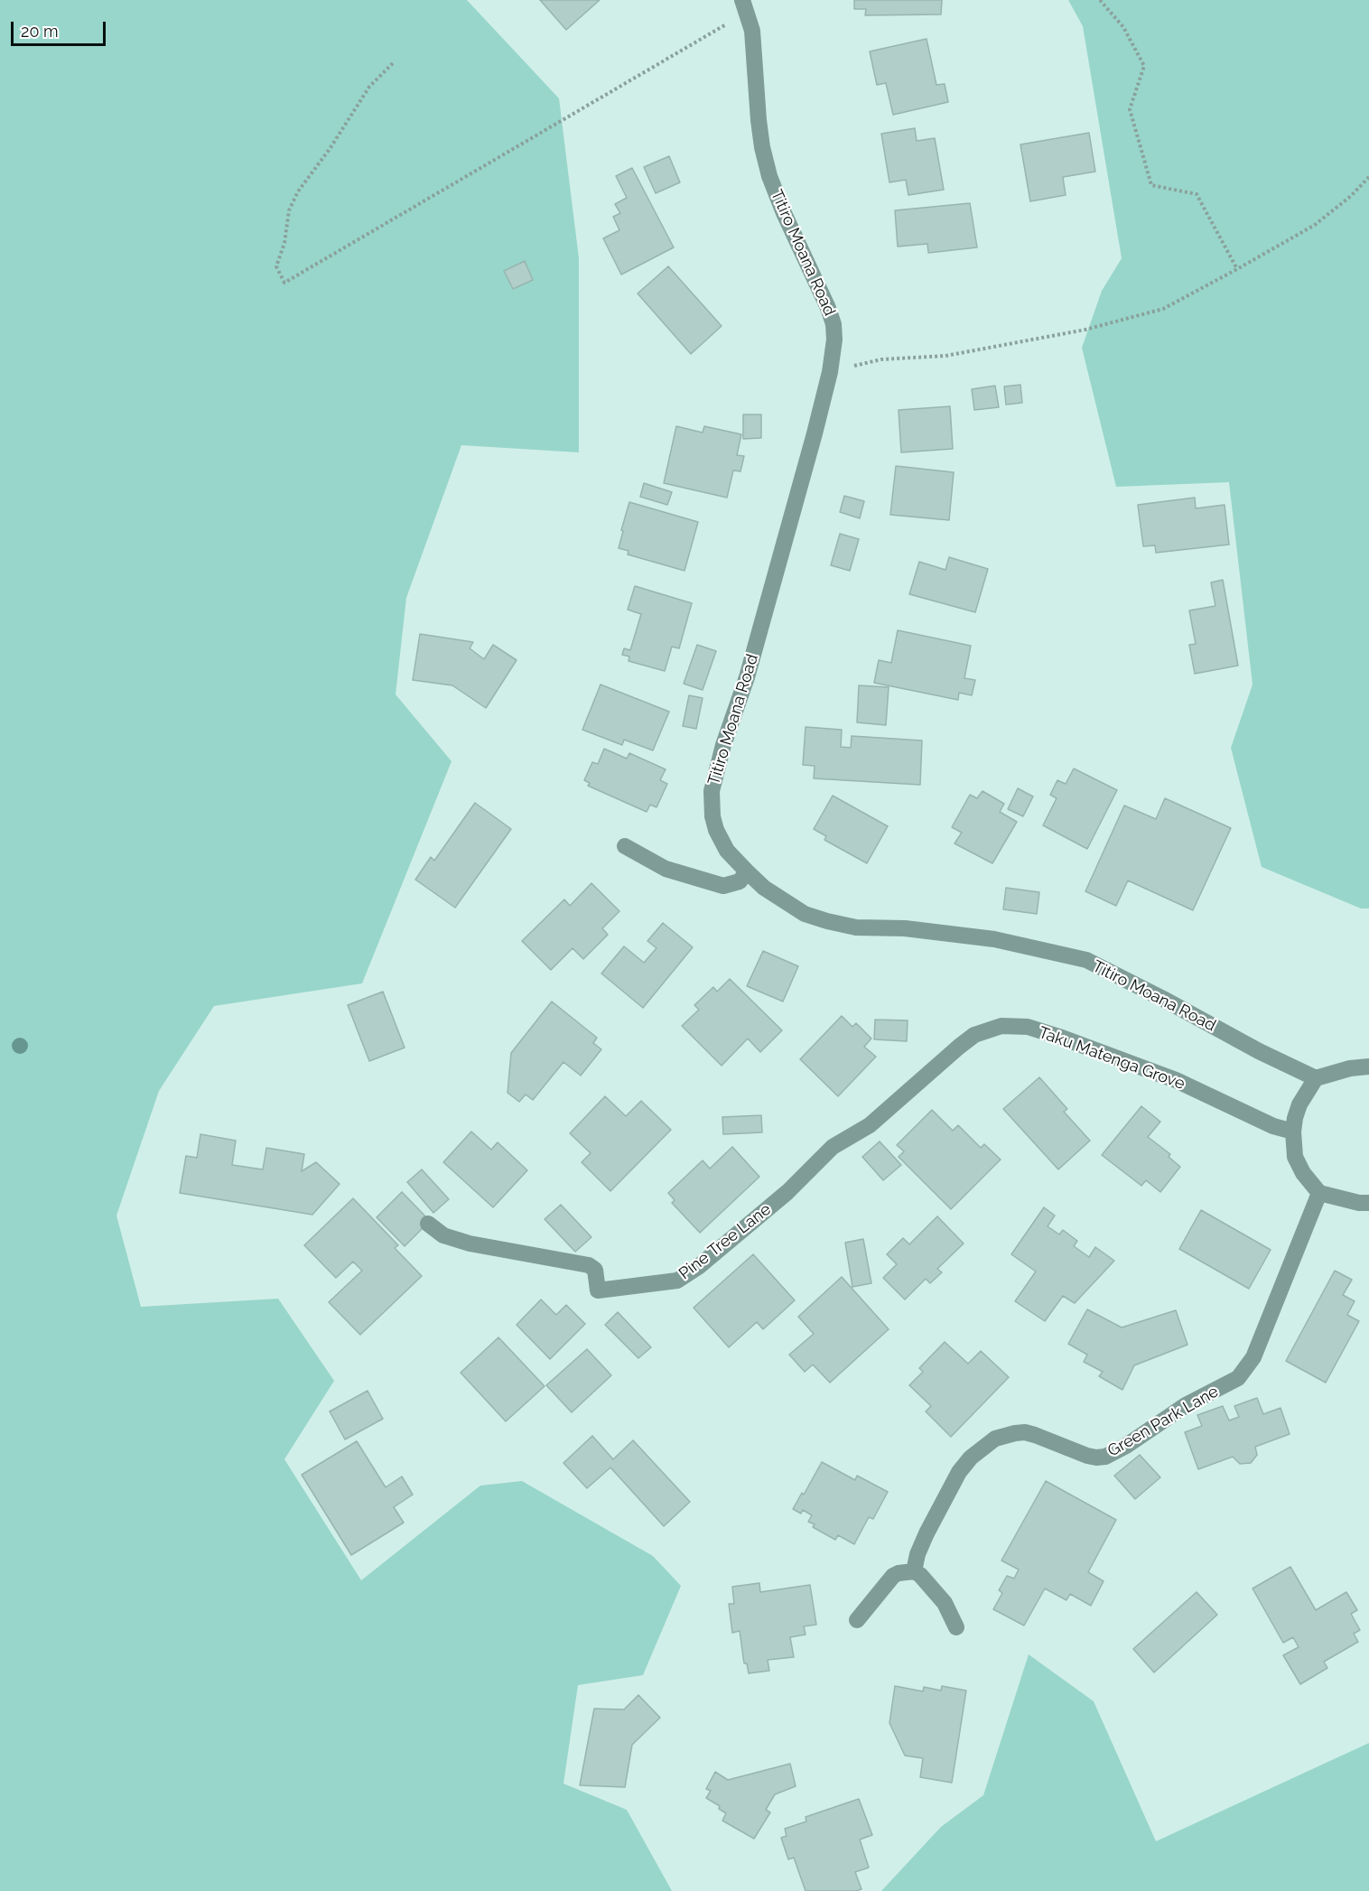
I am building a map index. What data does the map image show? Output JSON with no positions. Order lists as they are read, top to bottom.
{
  "streets": {
    "street": [
      "Titiro Moana Road",
      "Taku Matenga Grove",
      "Pine Tree Lane",
      "Green Park Lane"
    ]
  },
  "crossings": [
    ["Taku Matenga Grove", "Pine Tree Lane"]
  ],
  "scale_bar": "20 m"
}
